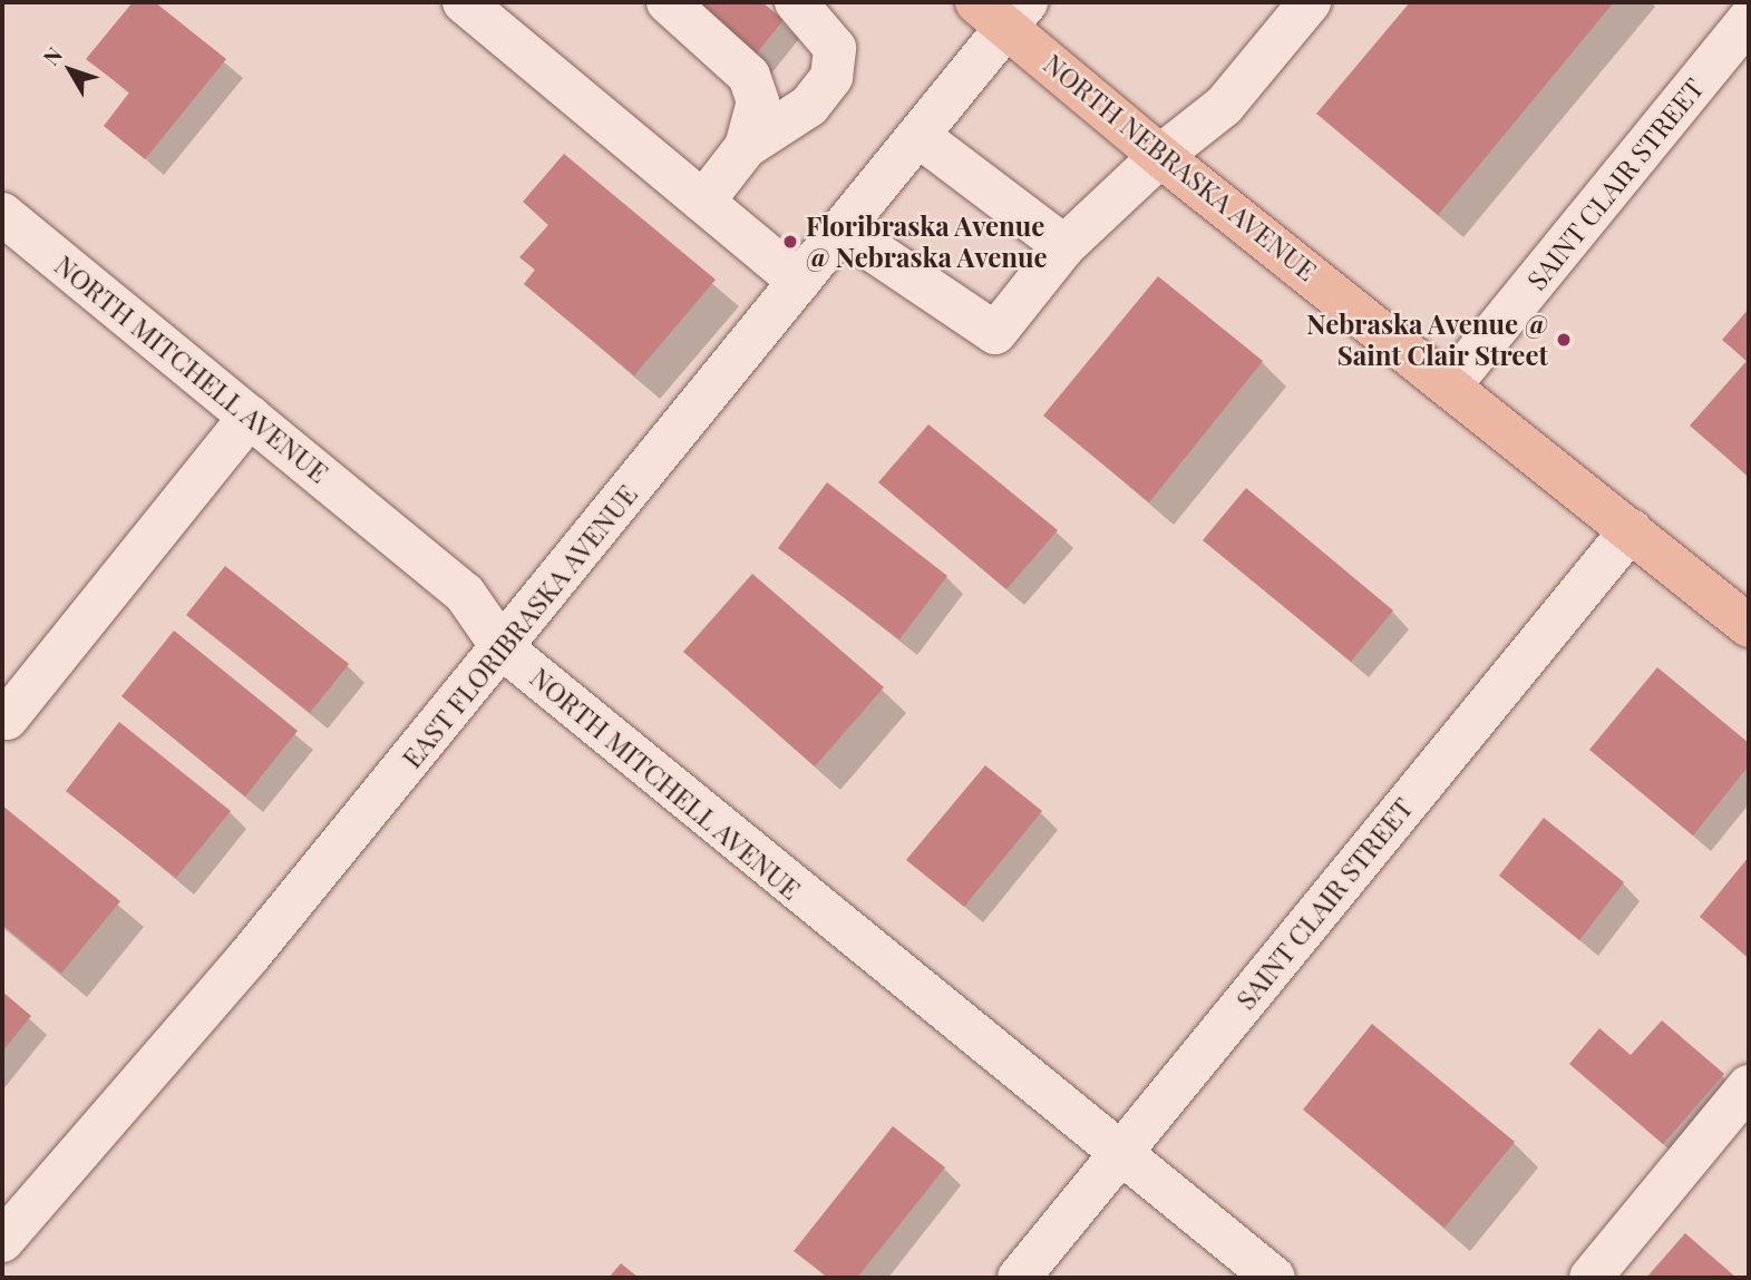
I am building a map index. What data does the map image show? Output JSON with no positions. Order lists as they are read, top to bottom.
{
  "streets": {
    "main road": ["NORTH NEBRASKA AVENUE"],
    "street": ["SAINT CLAIR STREET", "NORTH MITCHELL AVENUE", "EAST FLORIBRASKA AVENUE"]
  },
  "crossings": [
    ["NORTH NEBRASKA AVENUE", "SAINT CLAIR STREET"],
    ["NORTH NEBRASKA AVENUE", "EAST FLORIBRASKA AVENUE"],
    ["SAINT CLAIR STREET", "NORTH MITCHELL AVENUE"],
    ["NORTH MITCHELL AVENUE", "EAST FLORIBRASKA AVENUE"]
  ],
  "places": ["Floribraska Avenue @ Nebraska Avenue", "Nebraska Avenue @ Saint Clair Street"],
  "north": "top left"
}
